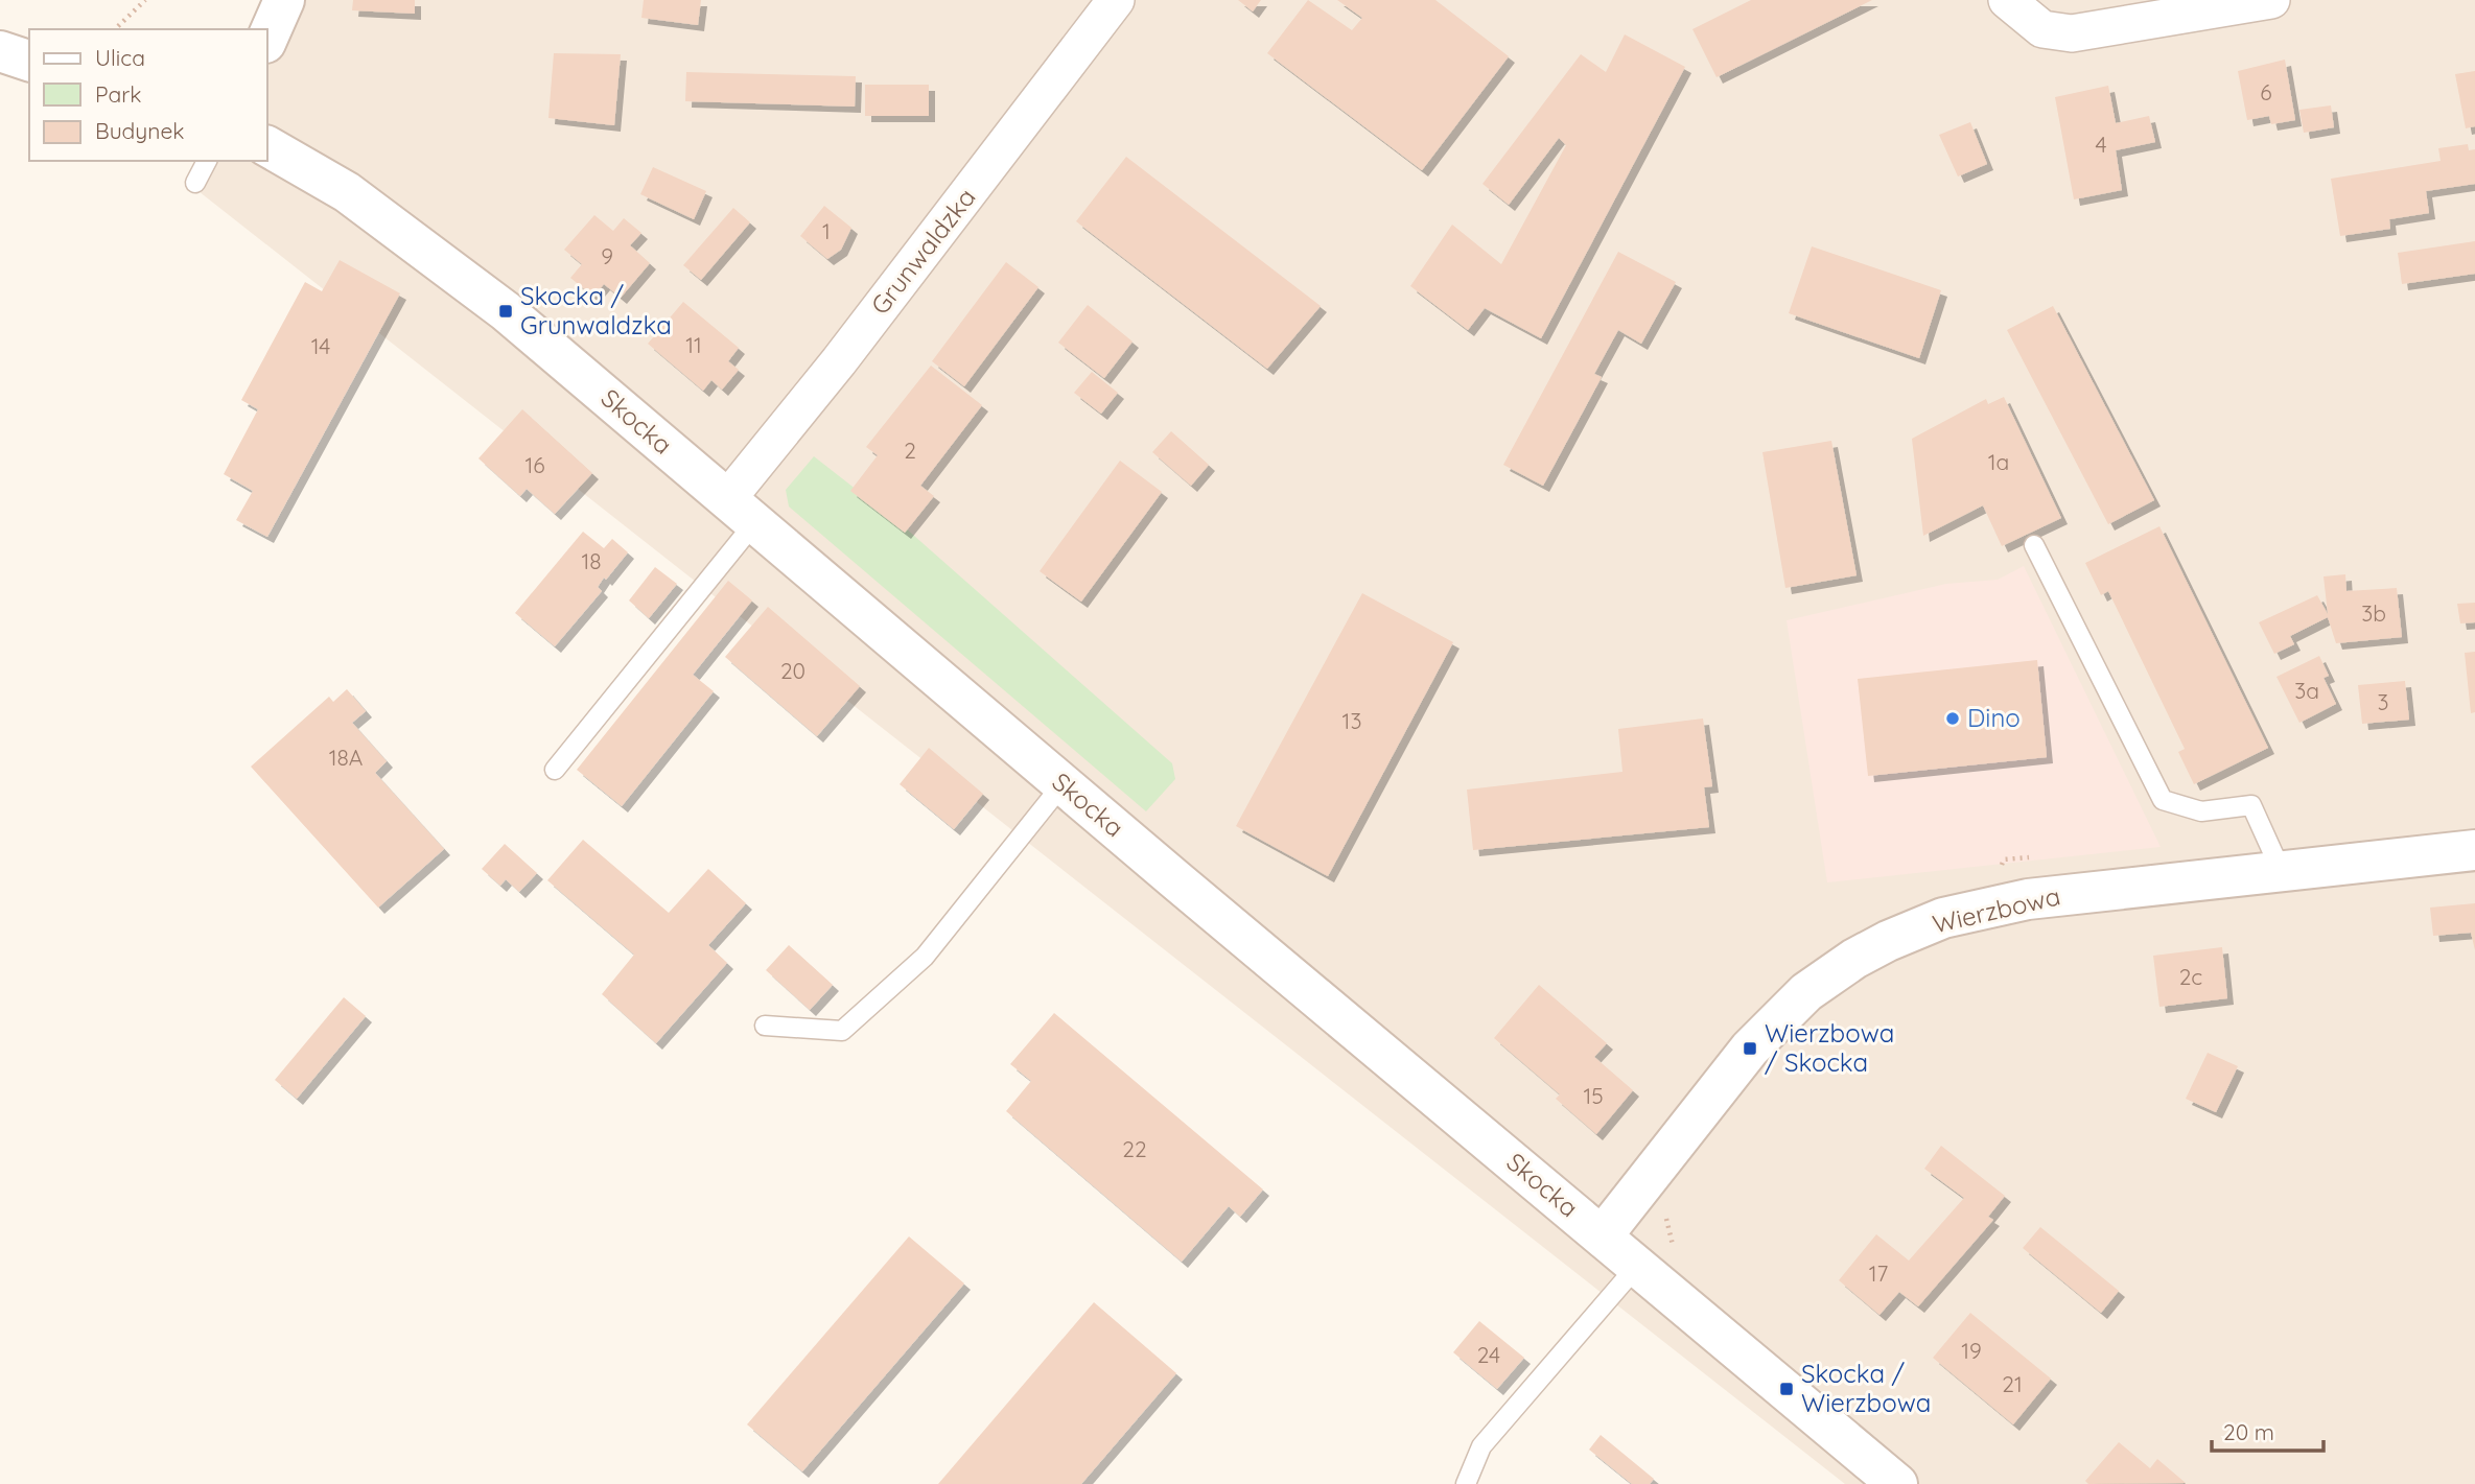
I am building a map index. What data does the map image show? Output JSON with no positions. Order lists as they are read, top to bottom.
{
  "streets": {
    "street": ["Grunwaldzka", "Skocka", "Wierzbowa"]
  },
  "crossings": [
    ["Grunwaldzka", "Skocka"],
    ["Skocka", "Wierzbowa"]
  ],
  "places": {
    "transit": ["Skocka / Grunwaldzka", "Wierzbowa / Skocka", "Skocka / Wierzbowa"],
    "other": ["Dino"]
  },
  "house_numbers": [
    "6",
    "4",
    "1",
    "9",
    "11",
    "14",
    "2",
    "1a",
    "16",
    "18",
    "3b",
    "20",
    "3a",
    "3",
    "13",
    "18A",
    "2c",
    "15",
    "22",
    "17",
    "19",
    "24",
    "21"
  ],
  "legend": ["Ulica", "Park", "Budynek"],
  "scale_bar": "20 m"
}
